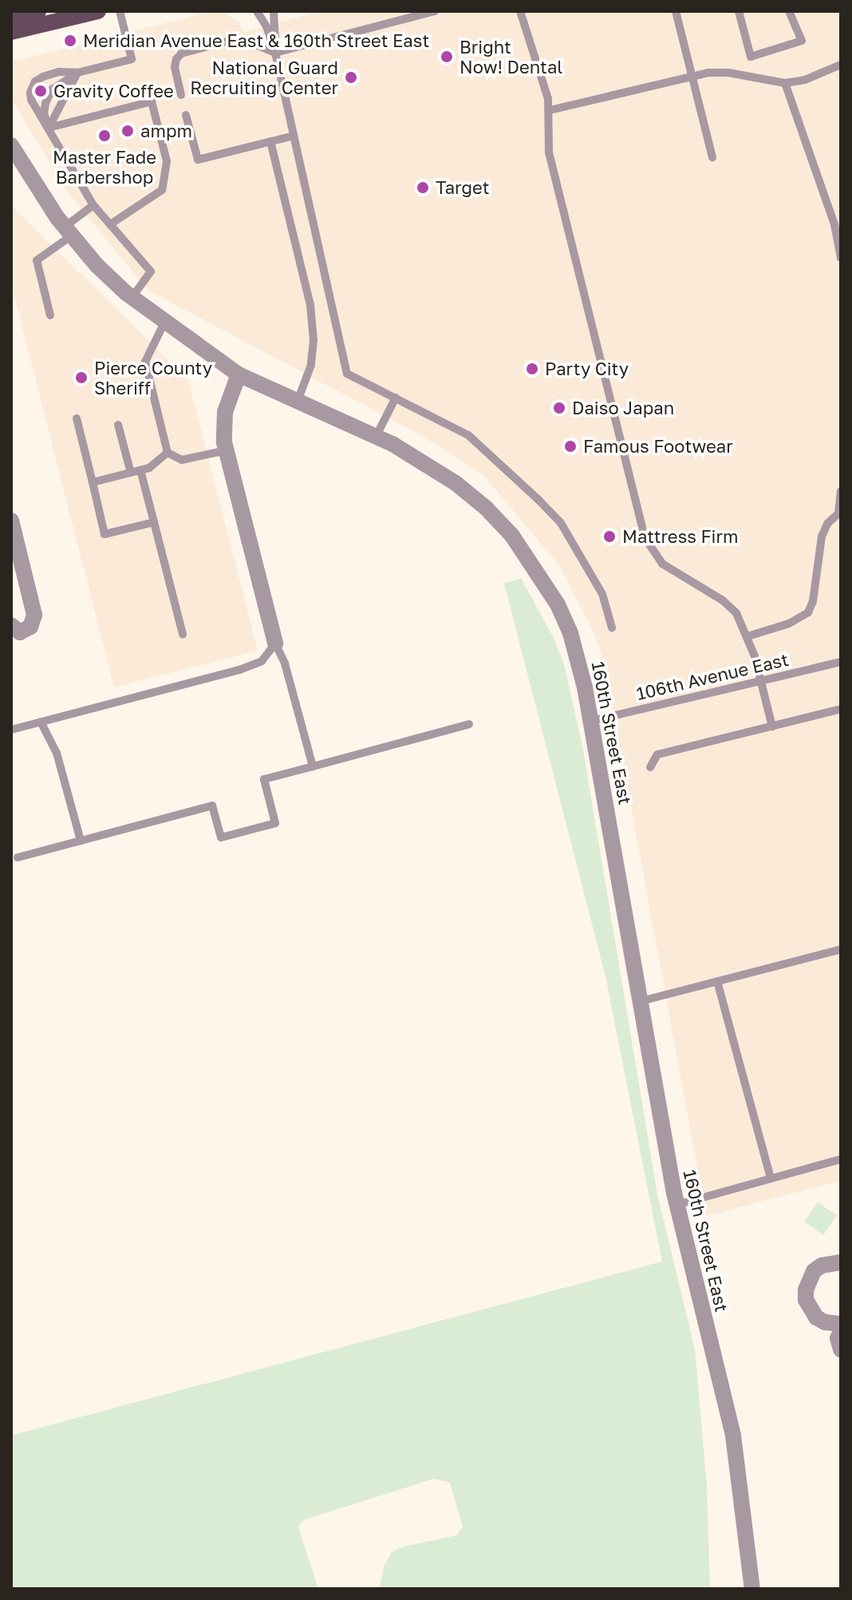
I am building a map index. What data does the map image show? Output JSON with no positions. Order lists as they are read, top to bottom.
{
  "streets": {
    "street": ["160th Street East"],
    "lane": ["106th Avenue East"]
  },
  "crossings": [
    ["106th Avenue East", "160th Street East"]
  ],
  "places": [
    "Meridian Avenue East & 160th Street East",
    "Bright Now! Dental",
    "National Guard Recruiting Center",
    "Gravity Coffee",
    "ampm",
    "Master Fade Barbershop",
    "Target",
    "Party City",
    "Pierce County Sheriff",
    "Daiso Japan",
    "Famous Footwear",
    "Mattress Firm"
  ]
}
